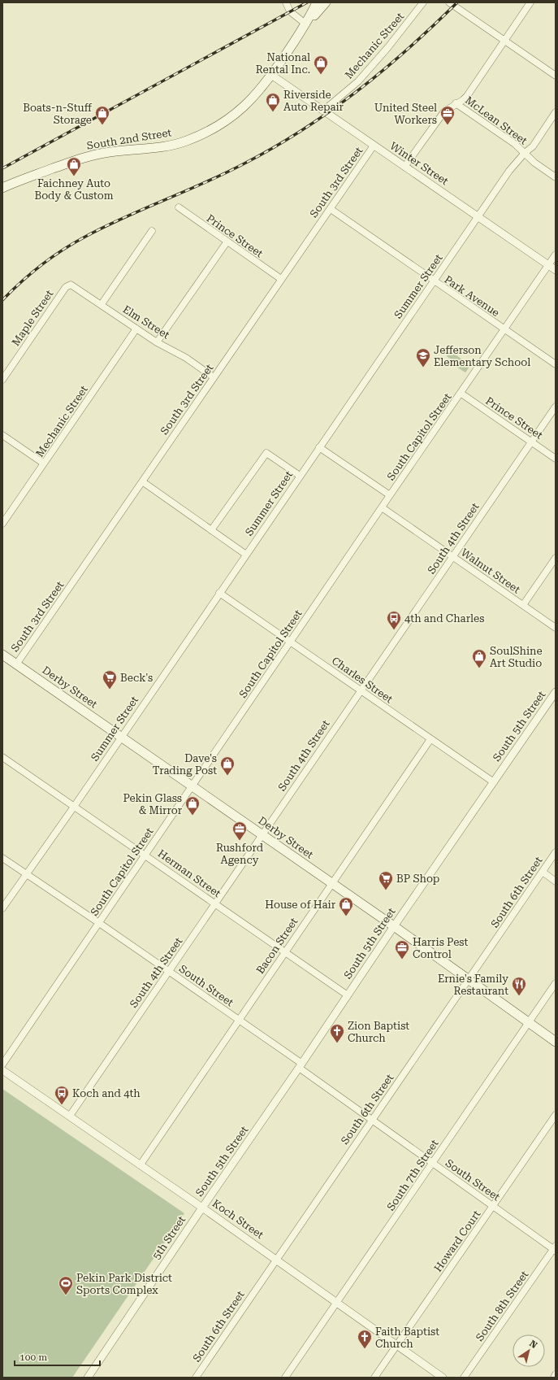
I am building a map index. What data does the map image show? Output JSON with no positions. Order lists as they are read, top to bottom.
{
  "streets": {
    "main road": ["South 2nd Street", "Derby Street"],
    "street": [
      "Mechanic Street",
      "McLean Street",
      "Winter Street",
      "South 3rd Street",
      "Prince Street",
      "Summer Street",
      "Park Avenue",
      "Maple Street",
      "Elm Street",
      "South Capitol Street",
      "South 4th Street",
      "Walnut Street",
      "Charles Street",
      "South 5th Street",
      "Herman Street",
      "South 6th Street",
      "Bacon Street",
      "South Street",
      "South 7th Street",
      "Koch Street",
      "5th Street",
      "Howard Court",
      "South 8th Street"
    ]
  },
  "crossings": [
    ["Mechanic Street", "Winter Street"],
    ["Mechanic Street", "Elm Street"],
    ["McLean Street", "Summer Street"],
    ["South 2nd Street", "Winter Street"],
    ["Winter Street", "South 3rd Street"],
    ["Winter Street", "Summer Street"],
    ["Winter Street", "South Capitol Street"],
    ["South 3rd Street", "Prince Street"],
    ["South 3rd Street", "Park Avenue"],
    ["South 3rd Street", "Elm Street"],
    ["South 3rd Street", "Derby Street"],
    ["Prince Street", "South Capitol Street"],
    ["Prince Street", "South 4th Street"],
    ["Summer Street", "Park Avenue"],
    ["Summer Street", "Charles Street"],
    ["Summer Street", "Derby Street"],
    ["Summer Street", "Herman Street"],
    ["Summer Street", "South Street"],
    ["Park Avenue", "South Capitol Street"],
    ["Maple Street", "Elm Street"],
    ["South Capitol Street", "Walnut Street"],
    ["South Capitol Street", "Charles Street"],
    ["South Capitol Street", "Derby Street"],
    ["South Capitol Street", "Herman Street"],
    ["South Capitol Street", "South Street"],
    ["South 4th Street", "Walnut Street"],
    ["South 4th Street", "Charles Street"],
    ["South 4th Street", "Derby Street"],
    ["South 4th Street", "Herman Street"],
    ["South 4th Street", "South Street"],
    ["South 4th Street", "Koch Street"],
    ["Charles Street", "South 5th Street"],
    ["Charles Street", "Bacon Street"],
    ["Derby Street", "South 5th Street"],
    ["Derby Street", "South 6th Street"],
    ["Derby Street", "Bacon Street"],
    ["Derby Street", "South 7th Street"],
    ["South 5th Street", "Herman Street"],
    ["South 5th Street", "South Street"],
    ["South 5th Street", "Koch Street"],
    ["South 5th Street", "5th Street"],
    ["Herman Street", "Bacon Street"],
    ["South 6th Street", "South Street"],
    ["South 6th Street", "Koch Street"],
    ["Bacon Street", "South Street"],
    ["Bacon Street", "Koch Street"],
    ["South Street", "South 7th Street"],
    ["South Street", "Howard Court"],
    ["South Street", "South 8th Street"],
    ["South 7th Street", "Koch Street"],
    ["Koch Street", "5th Street"],
    ["Koch Street", "Howard Court"]
  ],
  "places": {
    "shop": [
      "National Rental Inc.",
      "Riverside Auto Repair",
      "Boats-n-Stuff Storage",
      "Faichney Auto Body & Custom",
      "SoulShine Art Studio",
      "Dave's Trading Post",
      "Pekin Glass & Mirror",
      "House of Hair"
    ],
    "office": ["United Steel Workers", "Rushford Agency", "Harris Pest Control"],
    "school or university": ["Jefferson Elementary School"],
    "bus stop": ["4th and Charles", "Koch and 4th"],
    "supermarket": ["Beck's", "BP Shop"],
    "restaurant": ["Ernie's Family Restaurant"],
    "church": ["Zion Baptist Church", "Faith Baptist Church"],
    "sports": ["Pekin Park District Sports Complex"]
  },
  "scale_bar": "100 m",
  "north": "top right"
}
